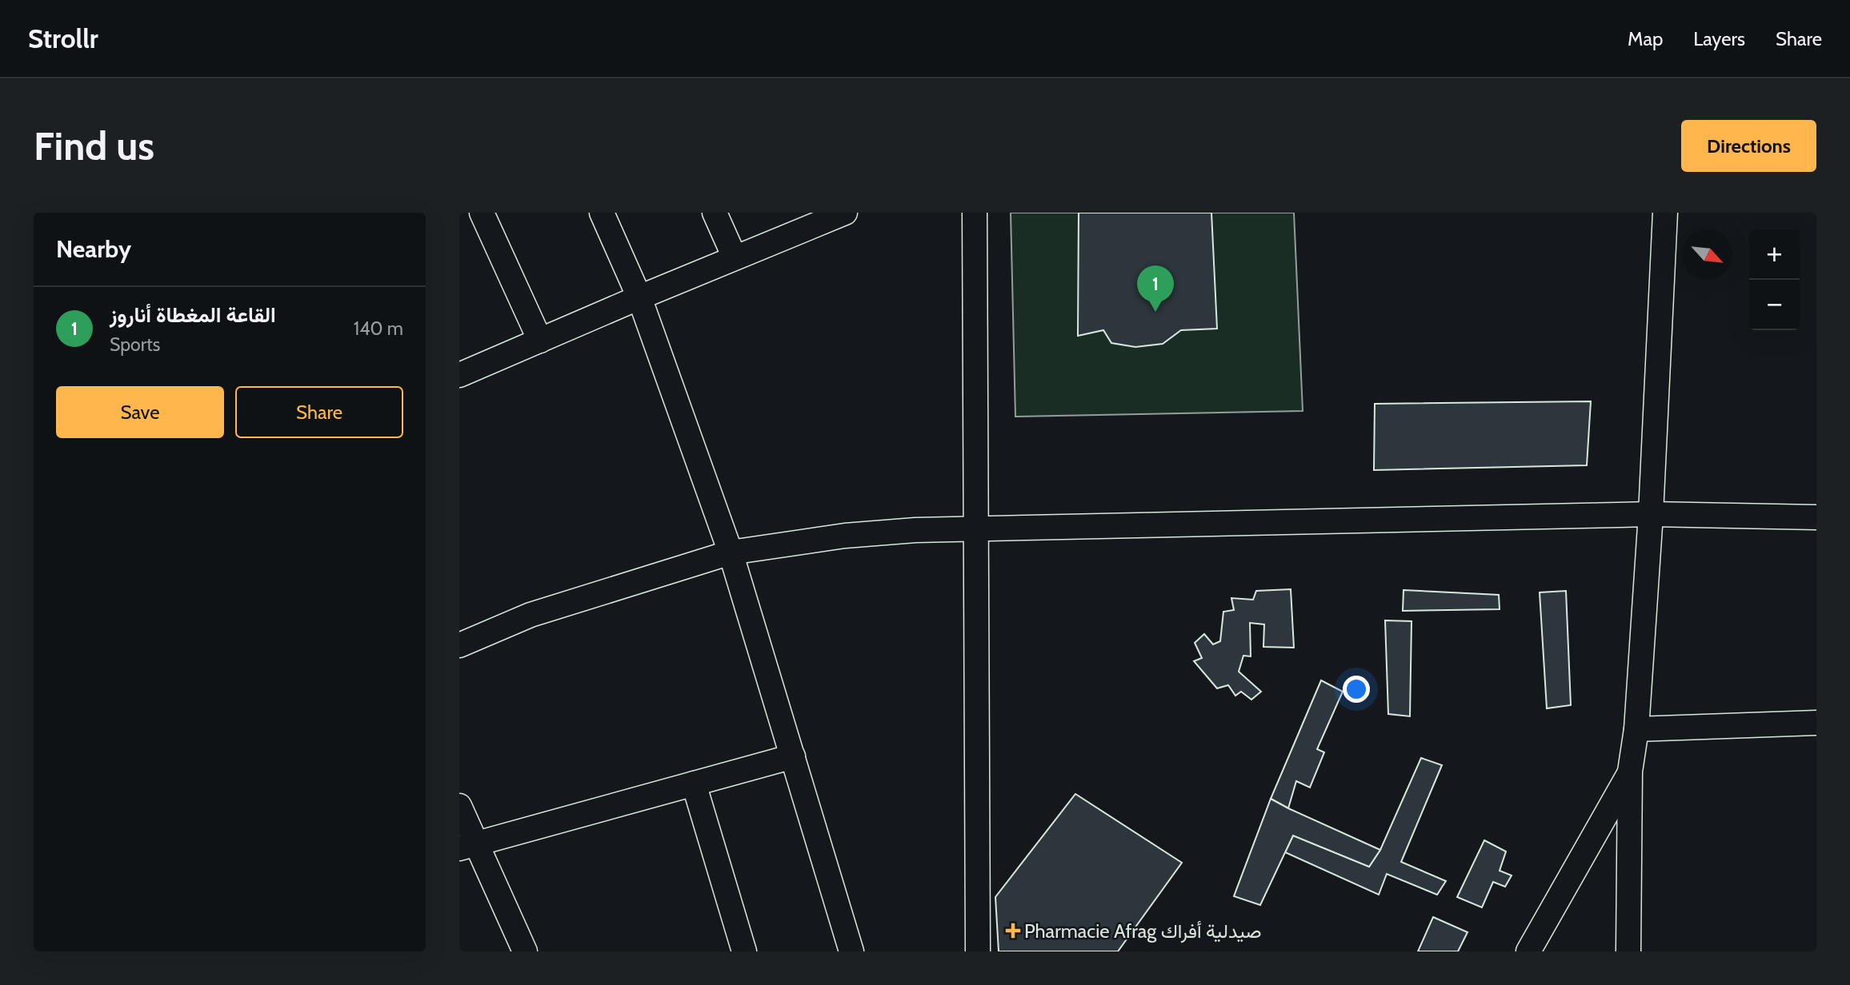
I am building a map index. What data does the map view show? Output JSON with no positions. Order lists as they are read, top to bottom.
{
  "places": {
    "health": ["Pharmacie Afrag صيدلية أفراك"]
  },
  "north": "bottom right",
  "page": {
    "header": "Strollr",
    "nav": ["Map", "Layers", "Share"],
    "buttons": [
      "Directions",
      ["Save", "Share"]
    ],
    "title": "Find us",
    "heading": "Nearby",
    "map_buttons": ["+", "−"],
    "pins": "1",
    "list": [
      {
        "mark": "1",
        "name": "القاعة المغطاة أناروز",
        "note": "Sports",
        "value": "140 m"
      }
    ]
  }
}
